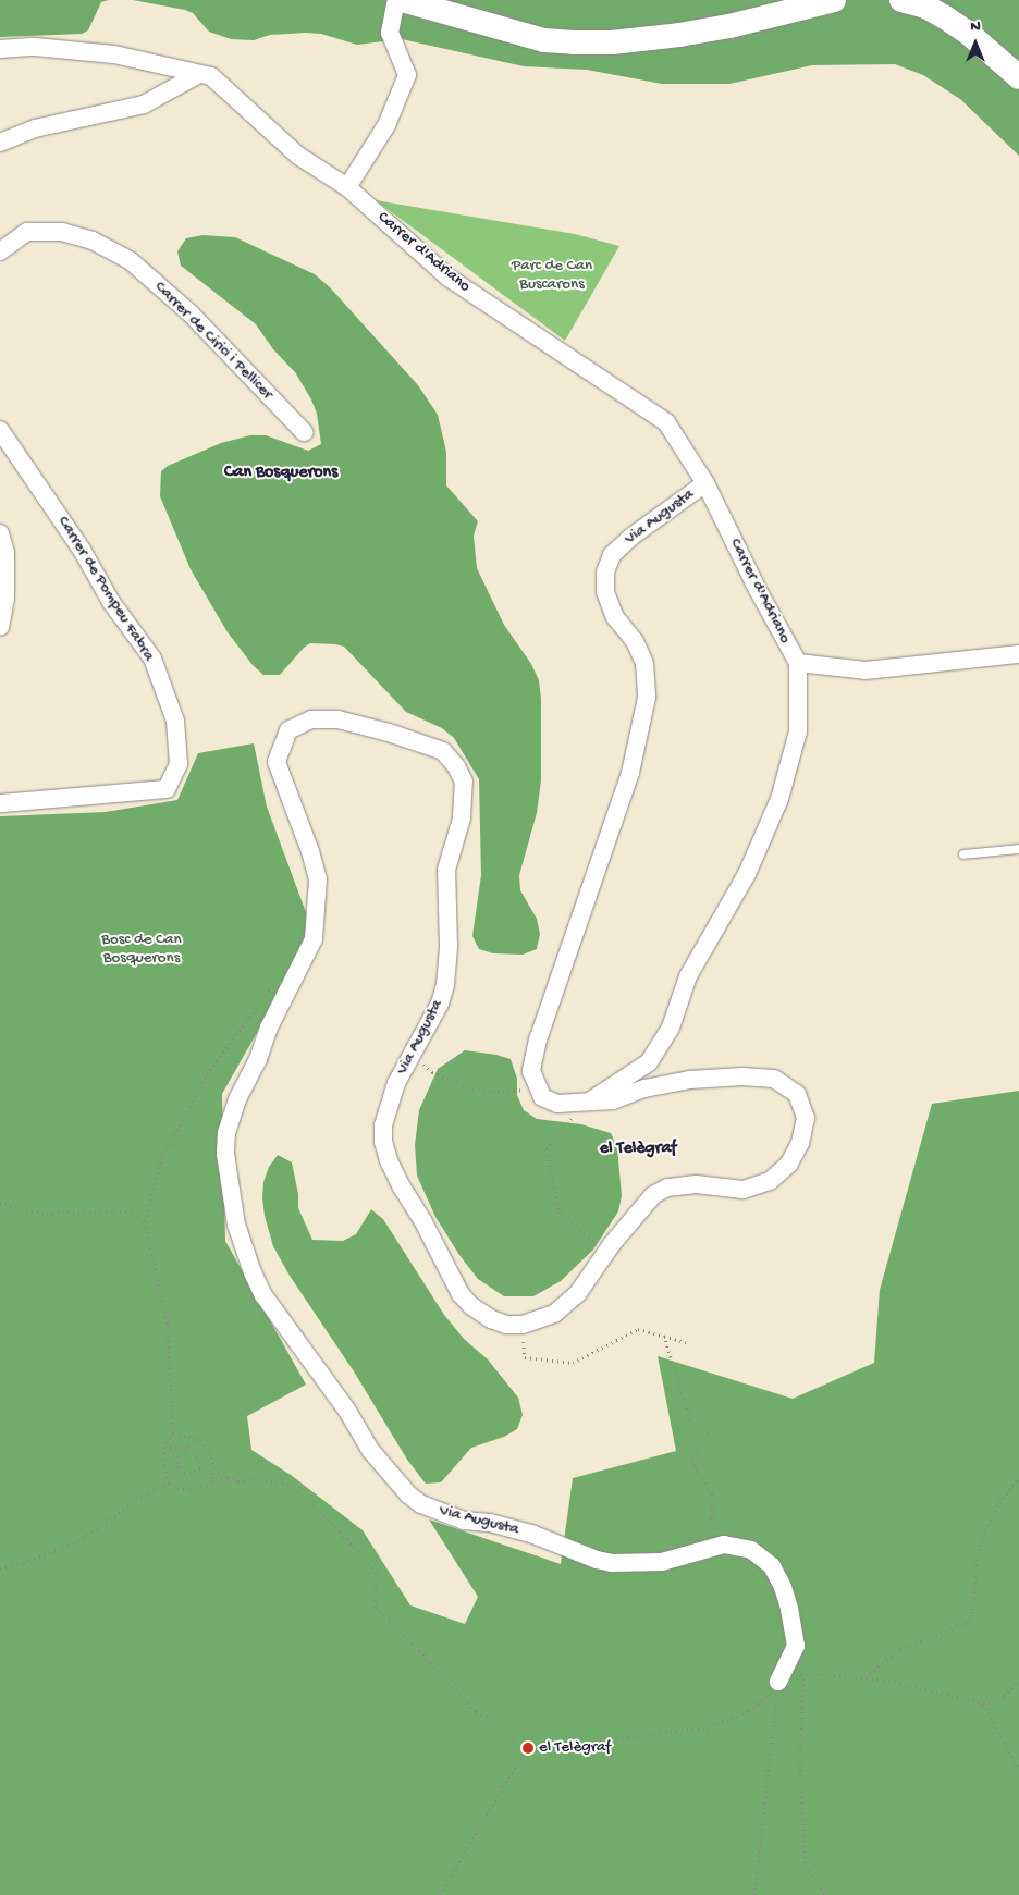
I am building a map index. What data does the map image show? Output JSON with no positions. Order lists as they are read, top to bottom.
{
  "streets": {
    "street": [
      "Carrer d'Adriano",
      "Carrer de Cirici i Pellicer",
      "Via Augusta",
      "Carrer de Pompeu Fabra"
    ]
  },
  "crossings": [
    ["Carrer d'Adriano", "Via Augusta"]
  ],
  "districts": ["Can Bosquerons", "el Telègraf"],
  "parks": ["Parc de Can Buscarons", "Bosc de Can Bosquerons"],
  "places": ["el Telègraf"],
  "north": "top"
}
